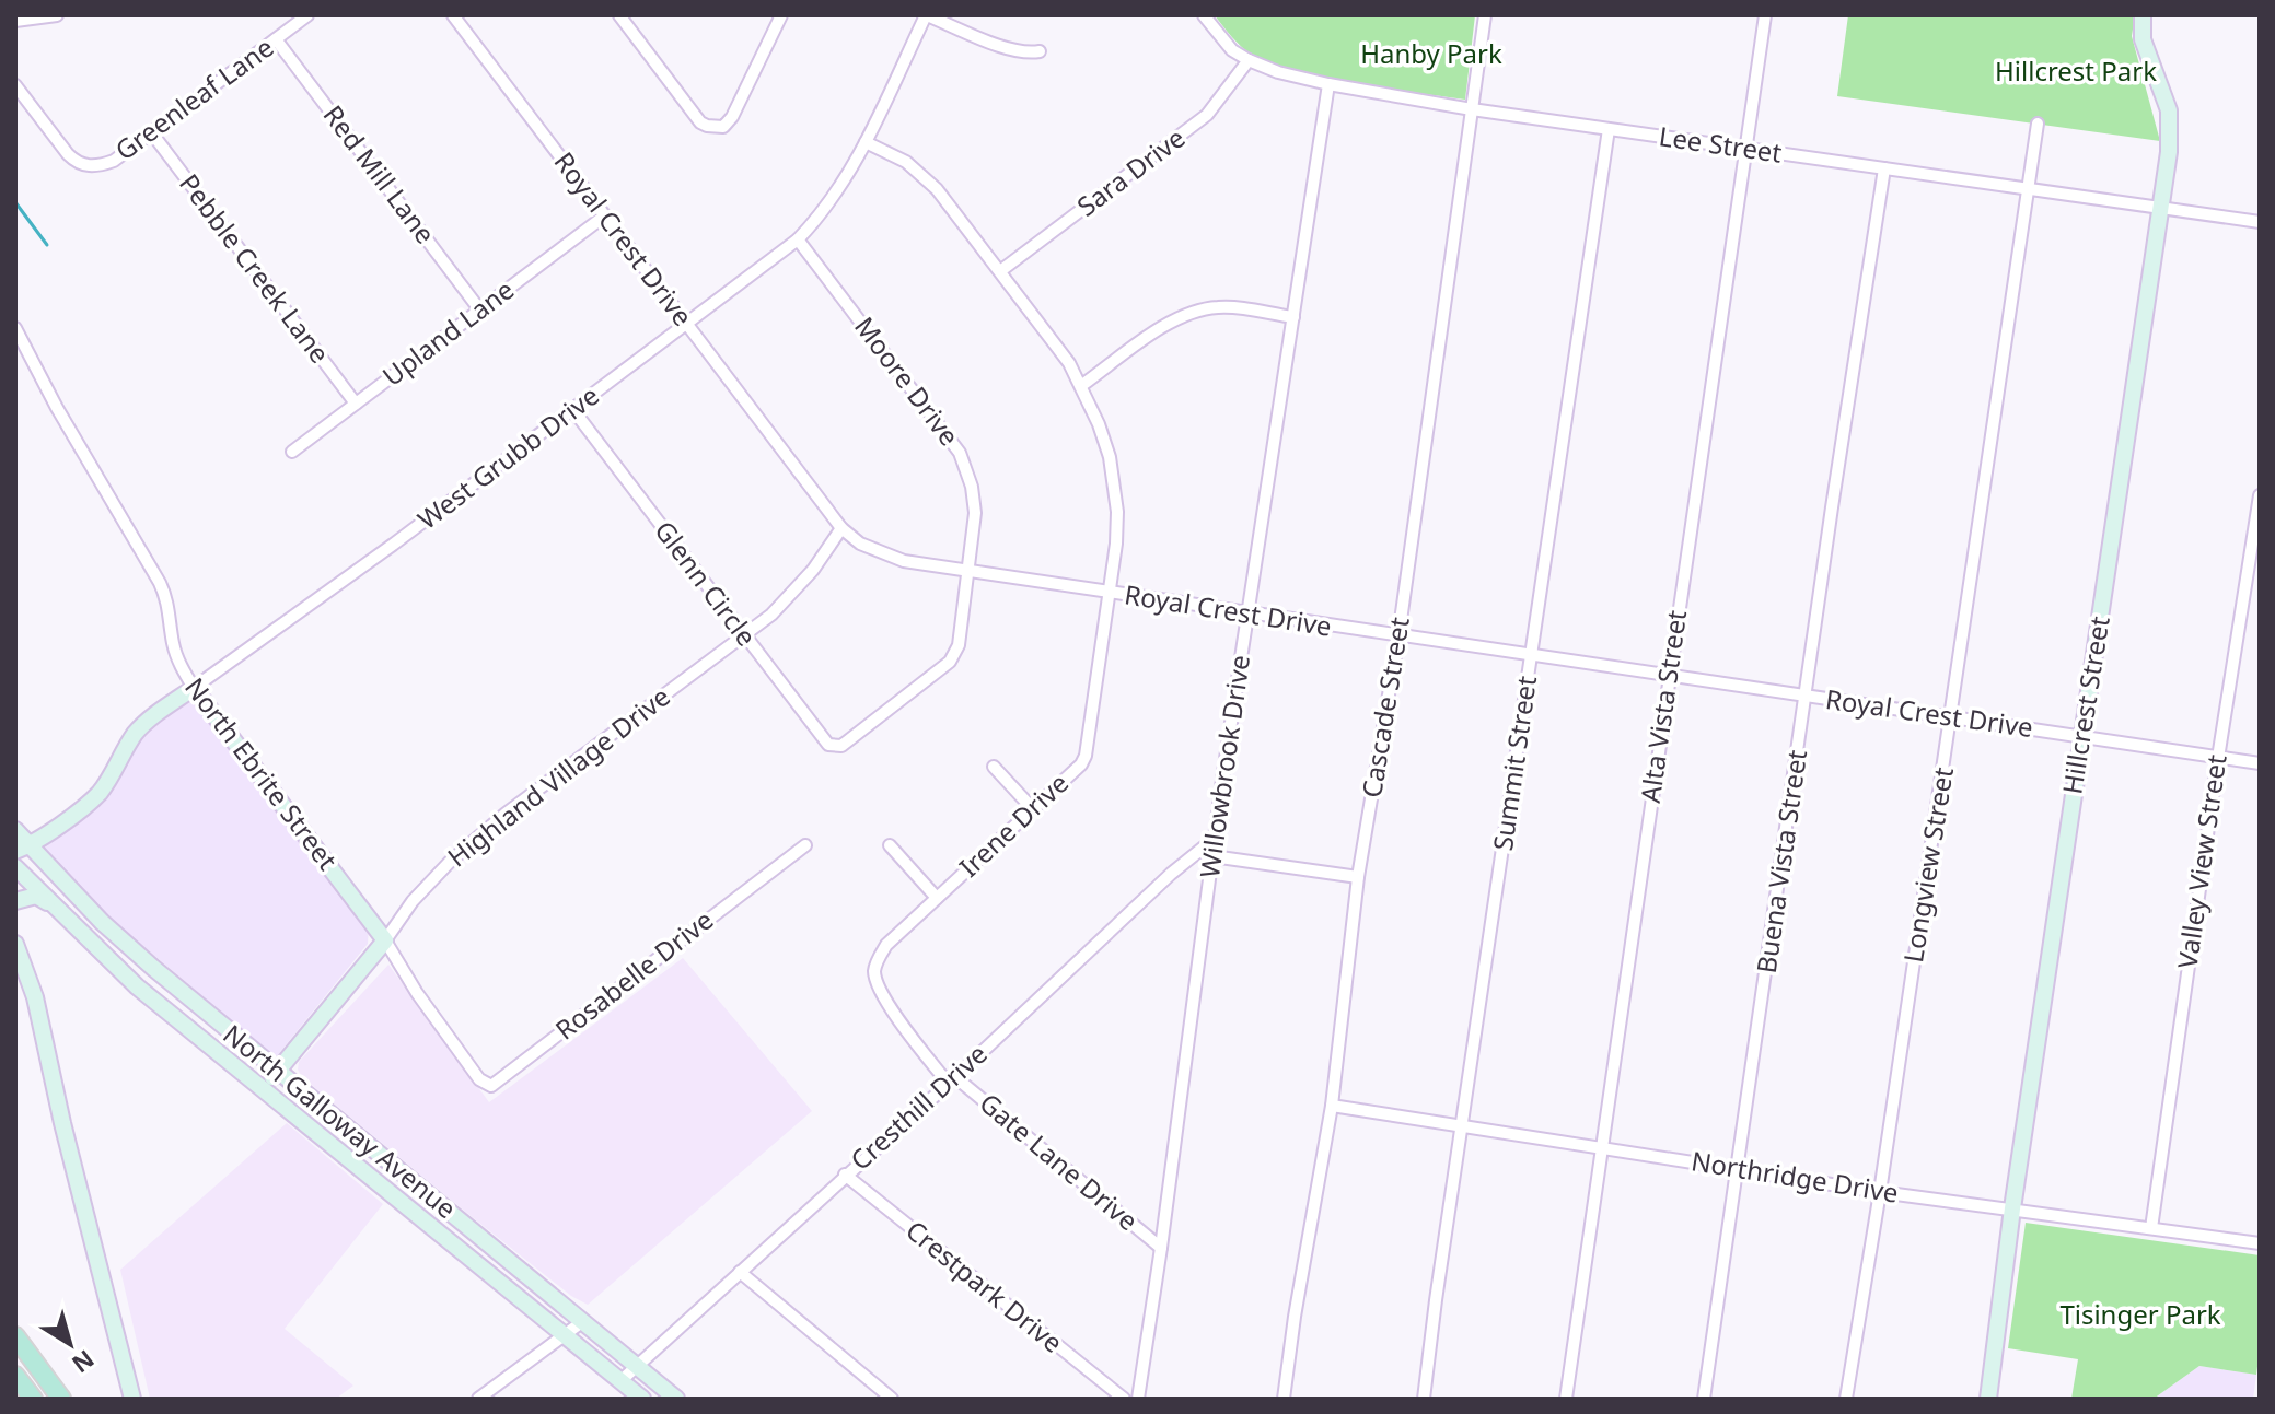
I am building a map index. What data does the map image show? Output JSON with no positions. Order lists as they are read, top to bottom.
{
  "streets": {
    "street": [
      "Greenleaf Lane",
      "Lee Street",
      "Sara Drive",
      "Red Mill Lane",
      "Royal Crest Drive",
      "Pebble Creek Lane",
      "Upland Lane",
      "Moore Drive",
      "West Grubb Drive",
      "Glenn Circle",
      "Hillcrest Street",
      "Alta Vista Street",
      "Cascade Street",
      "Summit Street",
      "Willowbrook Drive",
      "North Ebrite Street",
      "Highland Village Drive",
      "Irene Drive",
      "Buena Vista Street",
      "Valley View Street",
      "Longview Street",
      "Rosabelle Drive",
      "Cresthill Drive",
      "North Galloway Avenue",
      "Gate Lane Drive",
      "Northridge Drive",
      "Crestpark Drive"
    ]
  },
  "crossings": [
    ["Greenleaf Lane", "Red Mill Lane"],
    ["Greenleaf Lane", "Pebble Creek Lane"],
    ["Lee Street", "Sara Drive"],
    ["Lee Street", "Hillcrest Street"],
    ["Lee Street", "Alta Vista Street"],
    ["Lee Street", "Cascade Street"],
    ["Lee Street", "Summit Street"],
    ["Lee Street", "Willowbrook Drive"],
    ["Lee Street", "Buena Vista Street"],
    ["Lee Street", "Longview Street"],
    ["Sara Drive", "Irene Drive"],
    ["Red Mill Lane", "Upland Lane"],
    ["Royal Crest Drive", "Upland Lane"],
    ["Royal Crest Drive", "Moore Drive"],
    ["Royal Crest Drive", "West Grubb Drive"],
    ["Royal Crest Drive", "Hillcrest Street"],
    ["Royal Crest Drive", "Alta Vista Street"],
    ["Royal Crest Drive", "Cascade Street"],
    ["Royal Crest Drive", "Summit Street"],
    ["Royal Crest Drive", "Willowbrook Drive"],
    ["Royal Crest Drive", "Highland Village Drive"],
    ["Royal Crest Drive", "Irene Drive"],
    ["Royal Crest Drive", "Buena Vista Street"],
    ["Royal Crest Drive", "Valley View Street"],
    ["Royal Crest Drive", "Longview Street"],
    ["Pebble Creek Lane", "Upland Lane"],
    ["Moore Drive", "West Grubb Drive"],
    ["Moore Drive", "Glenn Circle"],
    ["West Grubb Drive", "Glenn Circle"],
    ["West Grubb Drive", "North Ebrite Street"],
    ["West Grubb Drive", "Irene Drive"],
    ["West Grubb Drive", "North Galloway Avenue"],
    ["Glenn Circle", "Highland Village Drive"],
    ["Hillcrest Street", "Northridge Drive"],
    ["Alta Vista Street", "Northridge Drive"],
    ["Cascade Street", "Northridge Drive"],
    ["Summit Street", "Northridge Drive"],
    ["Willowbrook Drive", "Cresthill Drive"],
    ["Willowbrook Drive", "Gate Lane Drive"],
    ["North Ebrite Street", "Highland Village Drive"],
    ["North Ebrite Street", "Rosabelle Drive"],
    ["Highland Village Drive", "North Galloway Avenue"],
    ["Irene Drive", "Gate Lane Drive"],
    ["Buena Vista Street", "Northridge Drive"],
    ["Valley View Street", "Northridge Drive"],
    ["Longview Street", "Northridge Drive"],
    ["Cresthill Drive", "North Galloway Avenue"],
    ["Cresthill Drive", "Gate Lane Drive"],
    ["Cresthill Drive", "Crestpark Drive"]
  ],
  "parks": ["Hanby Park", "Hillcrest Park", "Tisinger Park"],
  "north": "bottom right"
}
